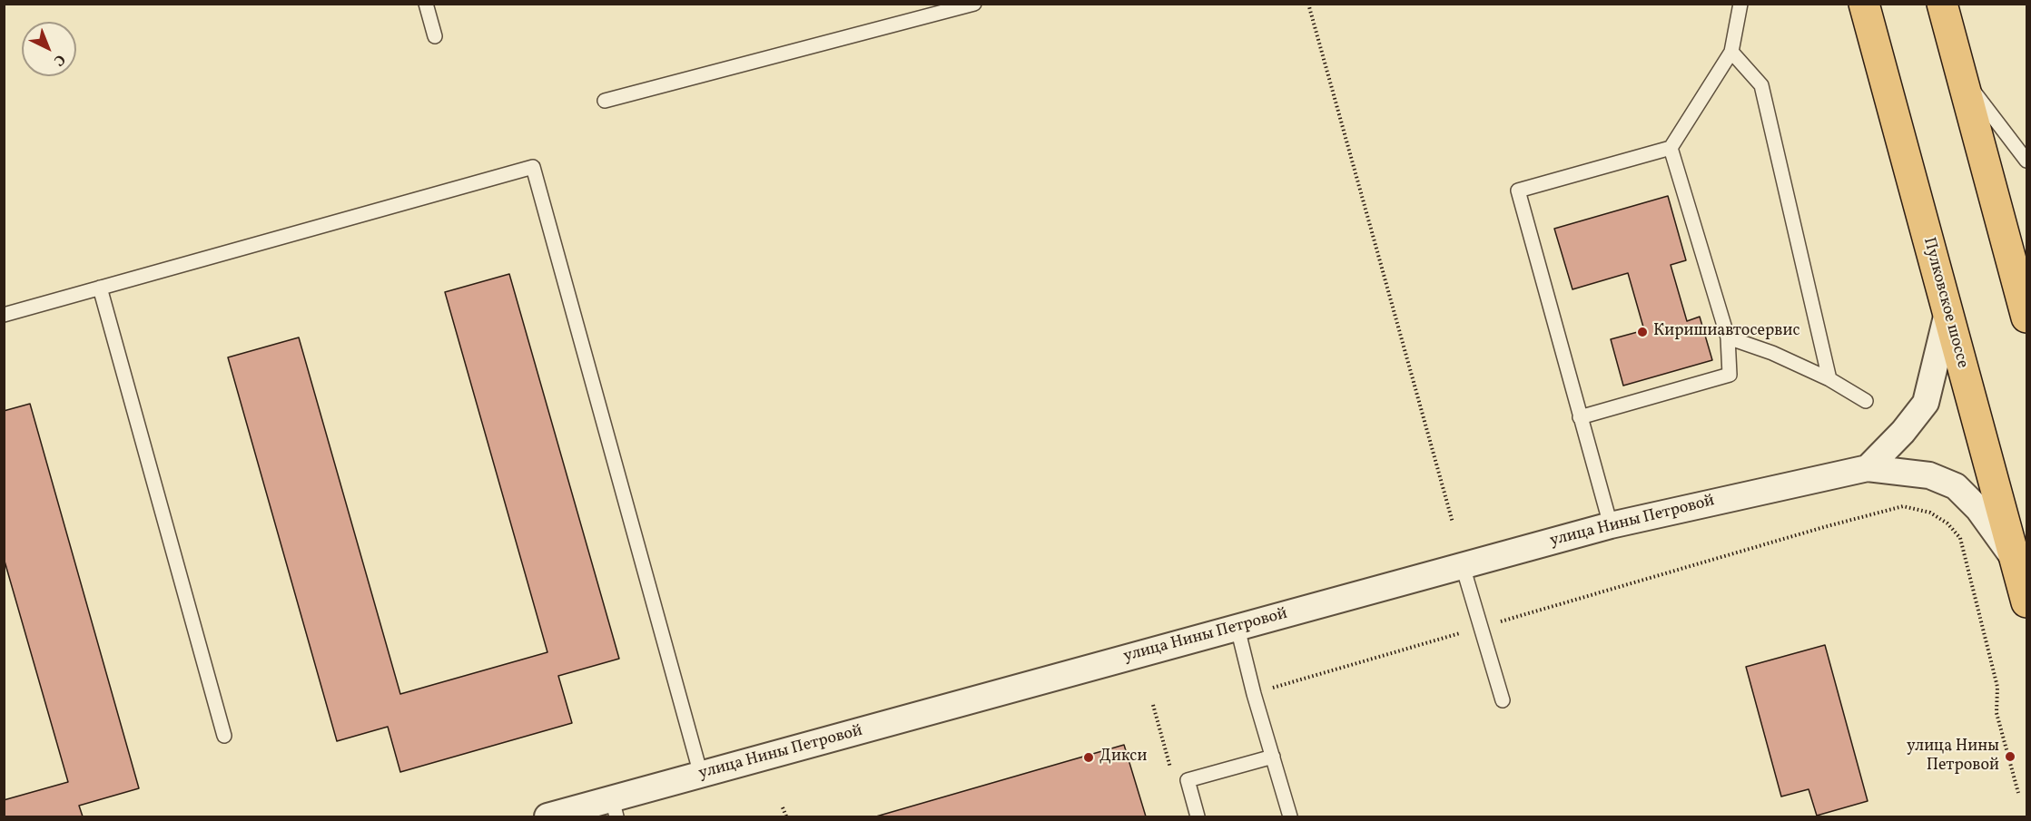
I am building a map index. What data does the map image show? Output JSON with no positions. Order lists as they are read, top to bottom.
{
  "streets": {
    "highway": ["Пулковское шоссе"],
    "street": ["улица Нины Петровой"]
  },
  "crossings": [
    ["Пулковское шоссе", "улица Нины Петровой"]
  ],
  "places": ["Киришиавтосервис", "улица Нины Петровой", "Дикси"],
  "north": "bottom right"
}
